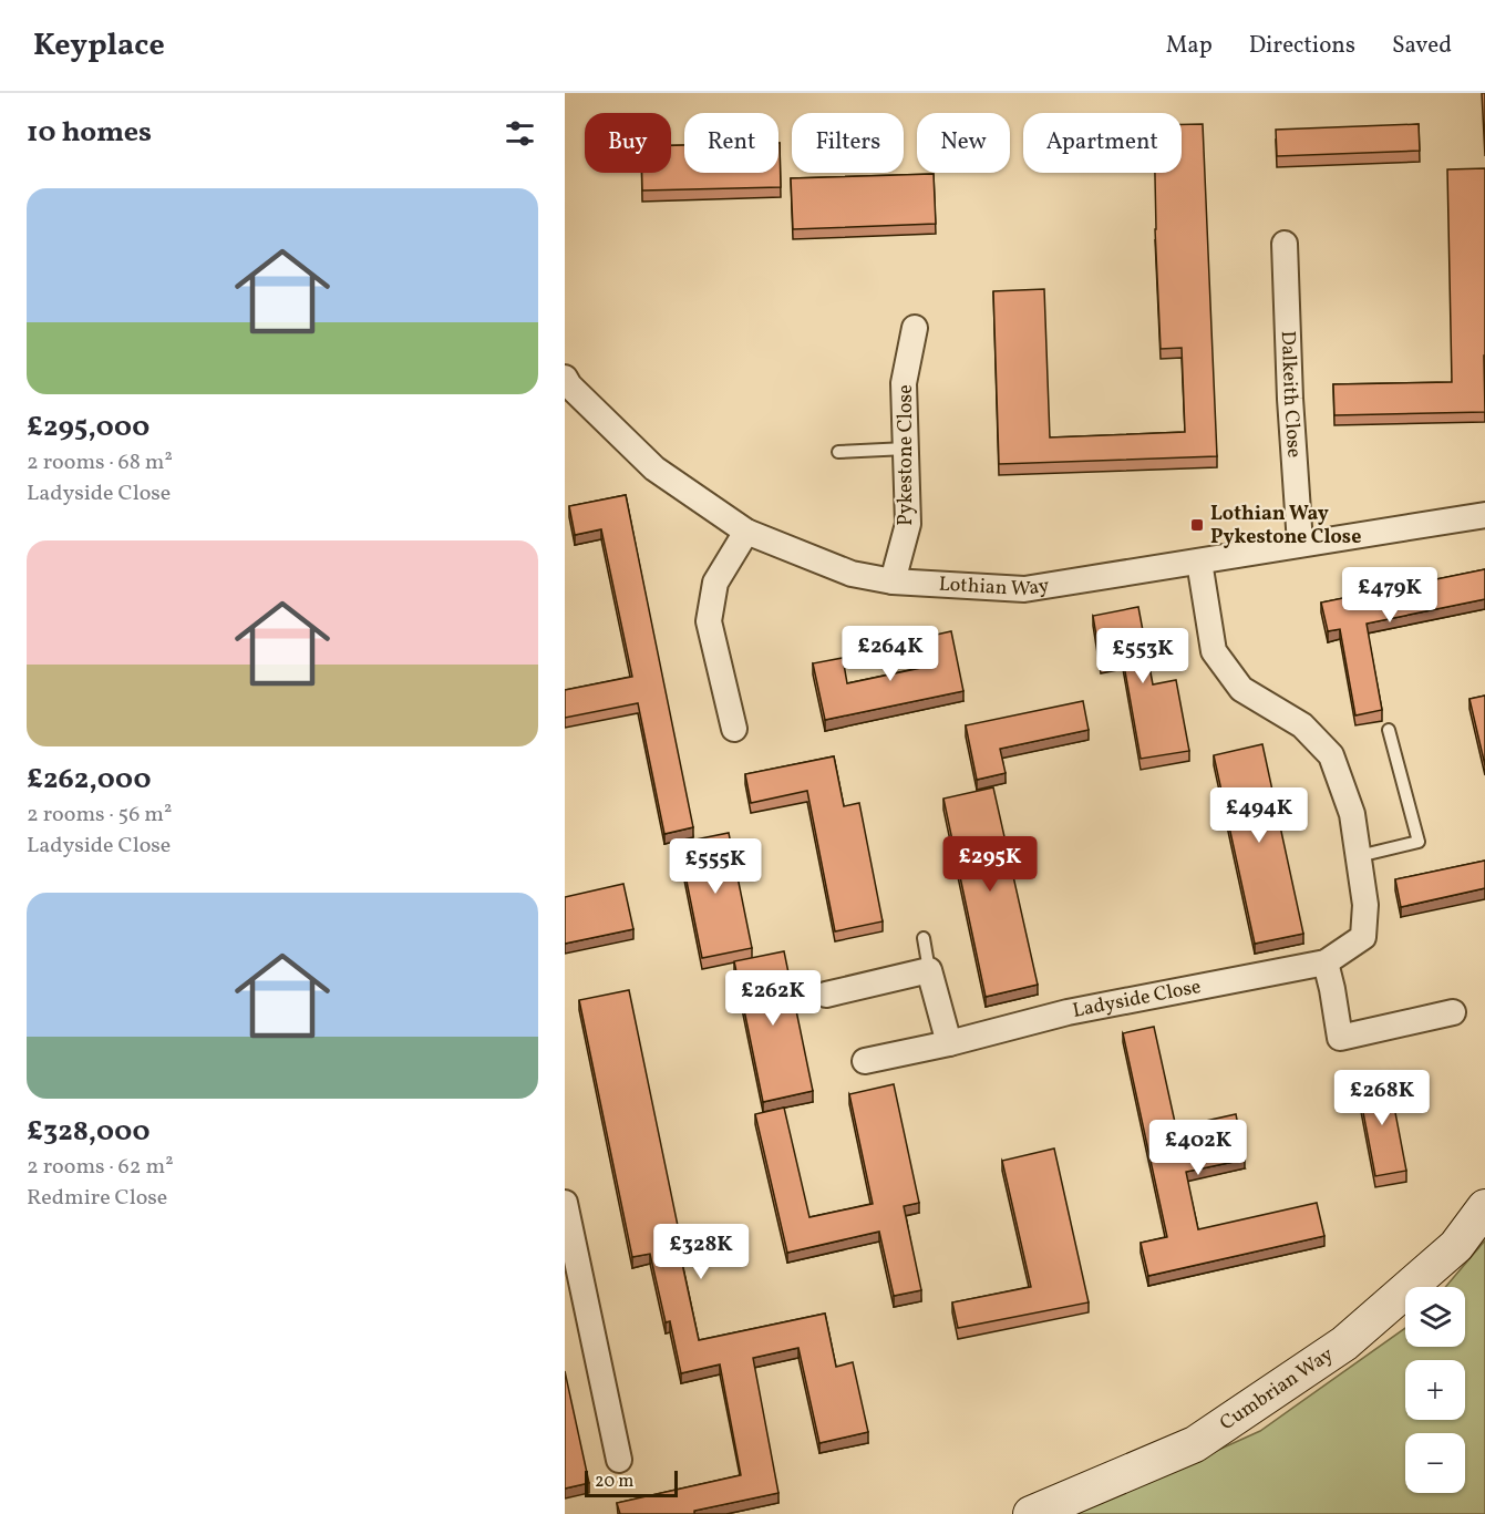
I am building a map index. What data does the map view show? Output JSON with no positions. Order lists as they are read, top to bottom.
{
  "streets": {
    "street": [
      "Dalkeith Close",
      "Pykestone Close",
      "Lothian Way",
      "Ladyside Close",
      "Cumbrian Way"
    ]
  },
  "crossings": [
    ["Dalkeith Close", "Lothian Way"],
    ["Pykestone Close", "Lothian Way"],
    ["Lothian Way", "Ladyside Close"]
  ],
  "places": {
    "transit": ["Lothian Way Pykestone Close"]
  },
  "scale_bar": "20 m",
  "page": {
    "header": "Keyplace",
    "nav": ["Map", "Directions", "Saved"],
    "heading": "10 homes",
    "chip": [
      "Buy",
      "Rent",
      "Filters",
      "New",
      "Apartment"
    ],
    "list": [
      {
        "name": "£295,000",
        "note": "2 rooms · 68 m² · Ladyside Close"
      },
      {
        "name": "£262,000",
        "note": "2 rooms · 56 m² · Ladyside Close"
      },
      {
        "name": "£328,000",
        "note": "2 rooms · 62 m² · Redmire Close"
      }
    ],
    "price": [
      "£479K",
      "£264K",
      "£553K",
      "£494K",
      "£295K",
      "£555K",
      "£262K",
      "£268K",
      "£402K",
      "£328K"
    ],
    "map_buttons": ["+", "−"],
    "scale": "20 m"
  }
}
